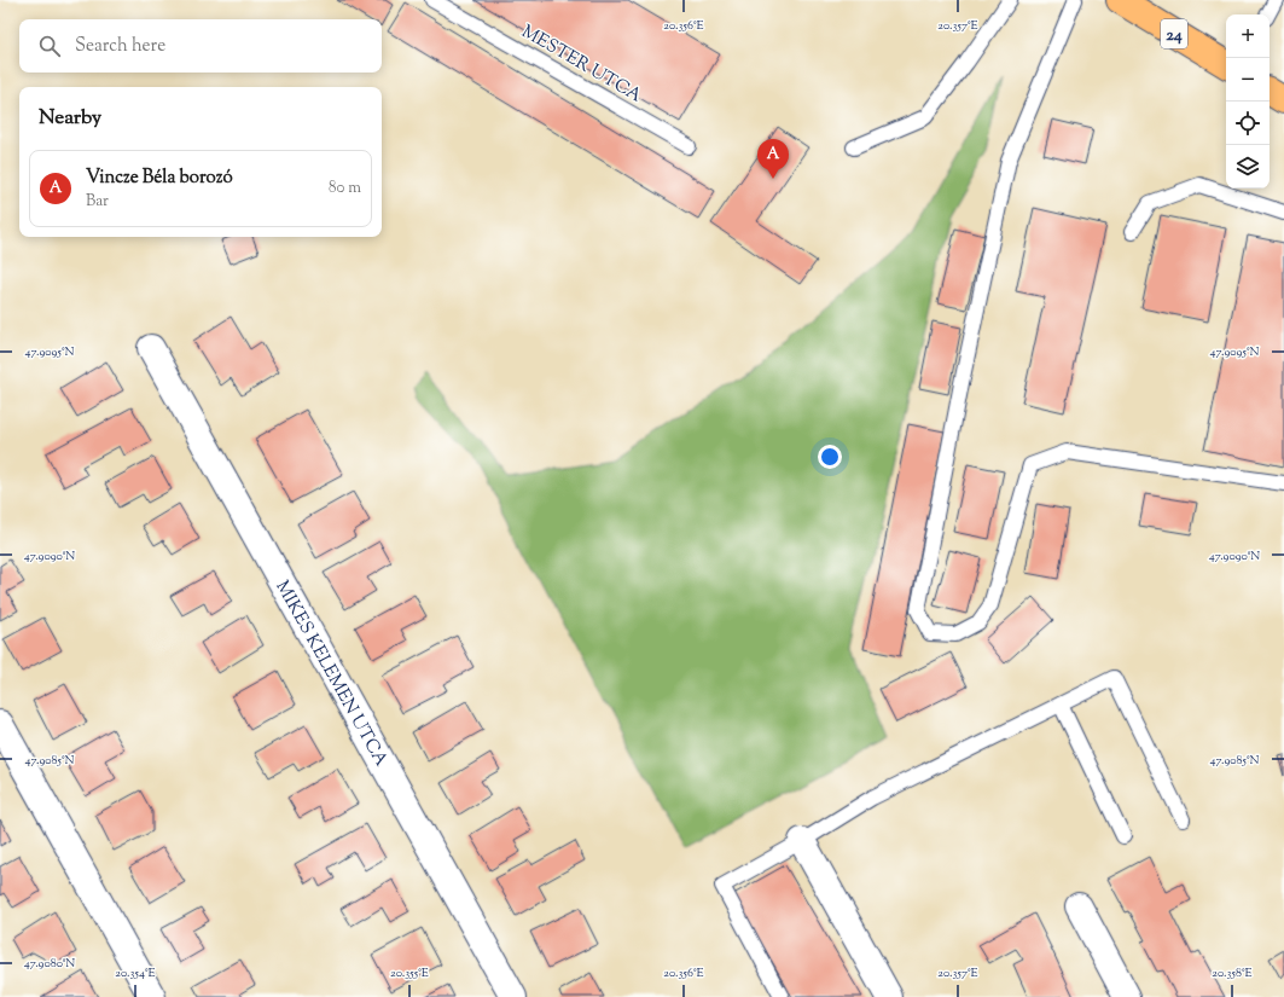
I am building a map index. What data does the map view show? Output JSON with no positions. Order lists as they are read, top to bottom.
{
  "streets": {
    "main road": ["24"],
    "street": ["MIKES KELEMEN UTCA"],
    "lane": ["MESTER UTCA"]
  },
  "page": {
    "map_buttons": ["+", "−"],
    "search": "Search here",
    "heading": "Nearby",
    "pins": "A",
    "list": [
      {
        "mark": "A",
        "name": "Vincze Béla borozó",
        "note": "Bar",
        "value": "80 m"
      }
    ]
  },
  "coordinates": [
    "20.356°E",
    "20.357°E",
    "47.9095°N",
    "47.9090°N",
    "47.9085°N",
    "47.9080°N",
    "20.354°E",
    "20.355°E",
    "20.358°E"
  ]
}
